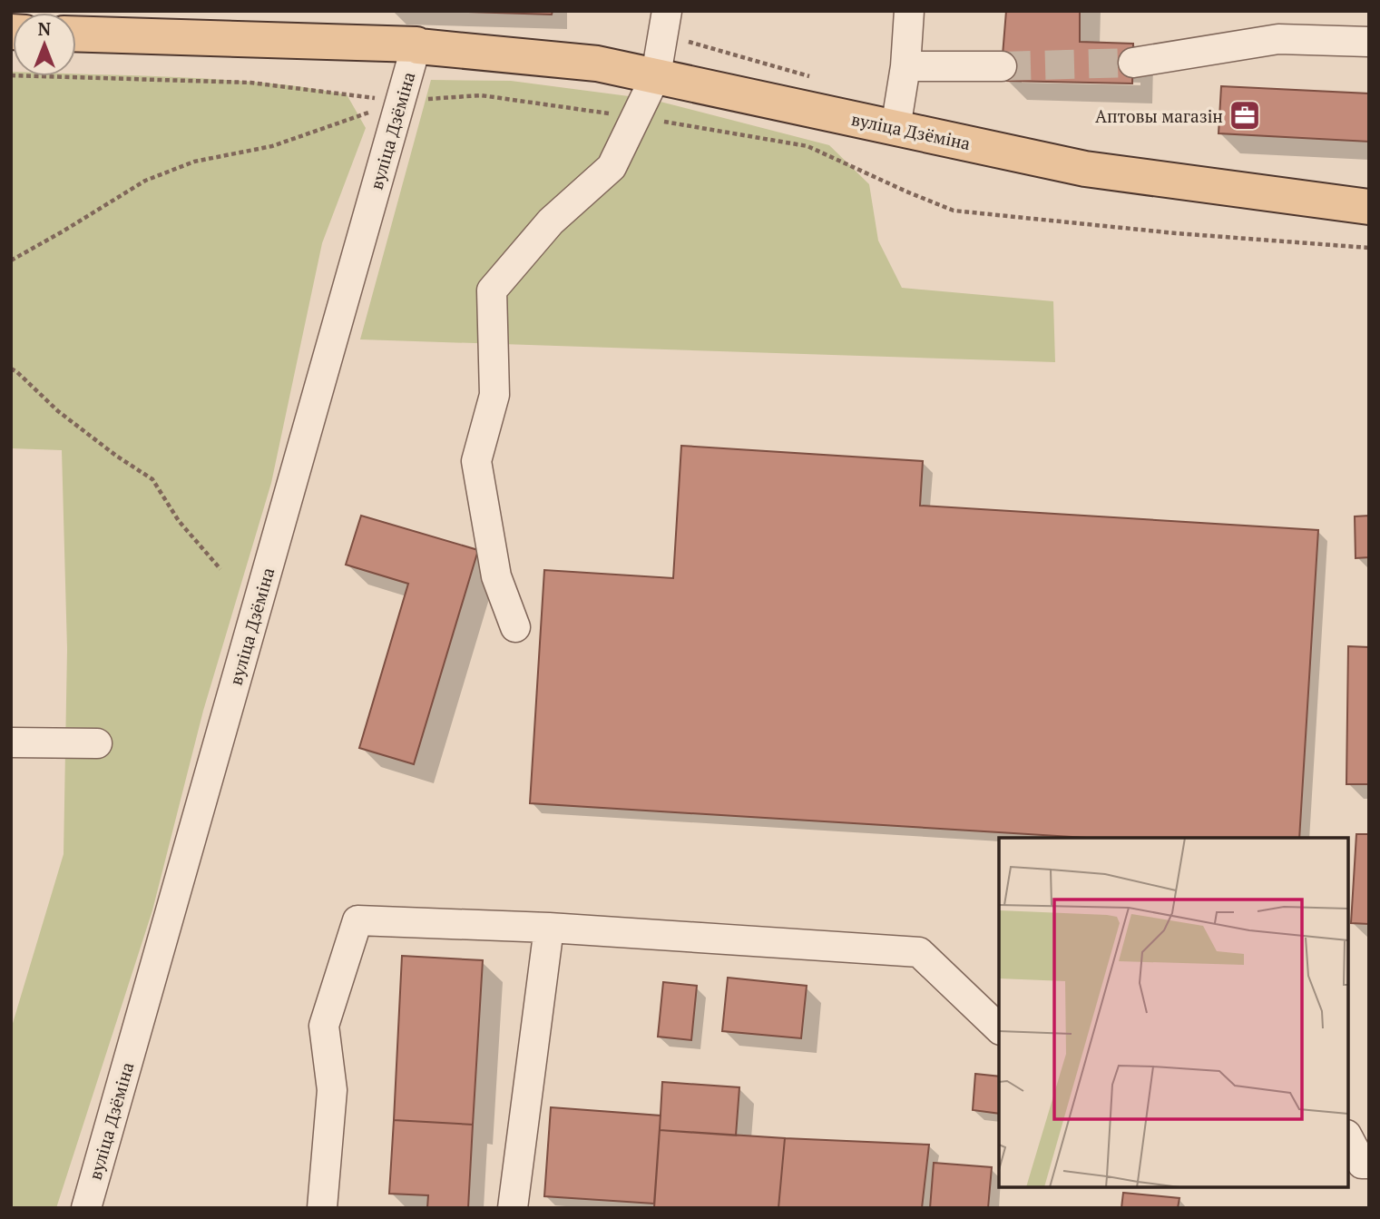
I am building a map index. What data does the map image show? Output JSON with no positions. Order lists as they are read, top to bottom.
{
  "streets": {
    "main road": ["вуліца Дзёміна"]
  },
  "places": {
    "office": ["Аптовы магазін"]
  },
  "north": "top"
}
